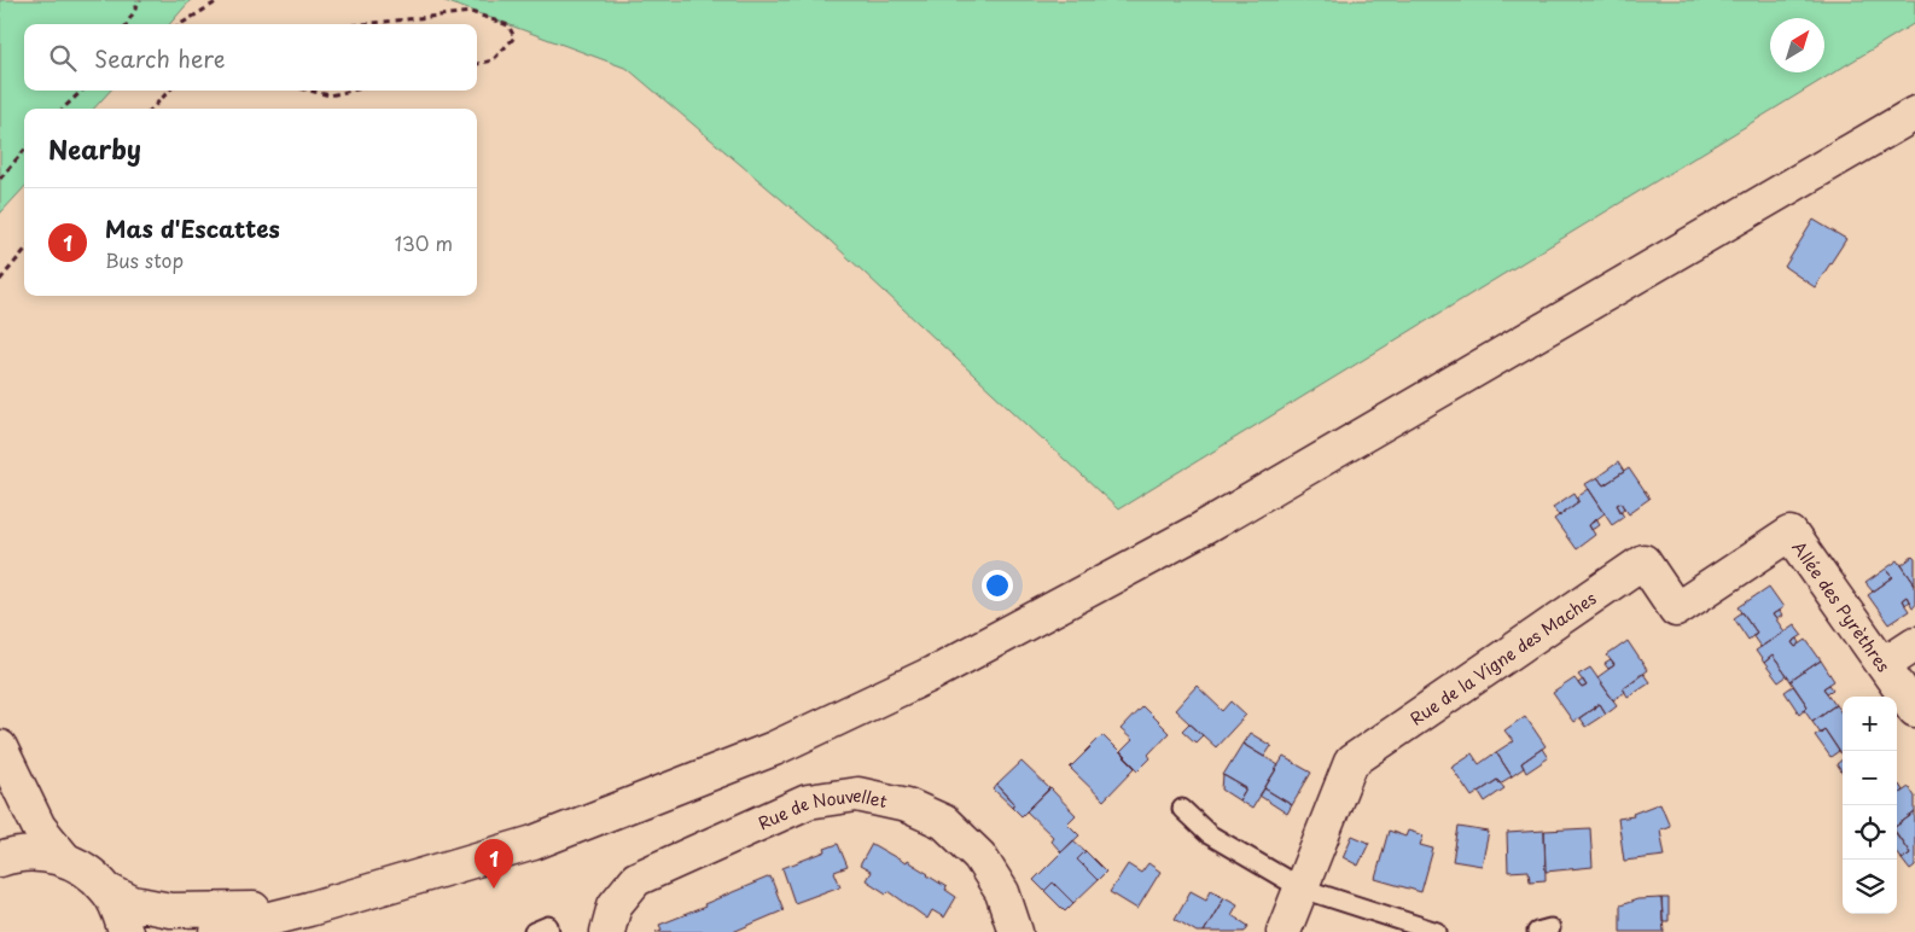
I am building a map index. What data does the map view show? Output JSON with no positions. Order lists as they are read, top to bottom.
{
  "streets": {
    "street": ["Allée des Pyrèthres", "Rue de la Vigne des Maches", "Rue de Nouvellet"]
  },
  "crossings": [
    ["Allée des Pyrèthres", "Rue de la Vigne des Maches"]
  ],
  "north": "top right",
  "page": {
    "search": "Search here",
    "heading": "Nearby",
    "list": [
      {
        "mark": "1",
        "name": "Mas d'Escattes",
        "note": "Bus stop",
        "value": "130 m"
      }
    ],
    "map_buttons": ["+", "−"],
    "pins": "1"
  }
}
